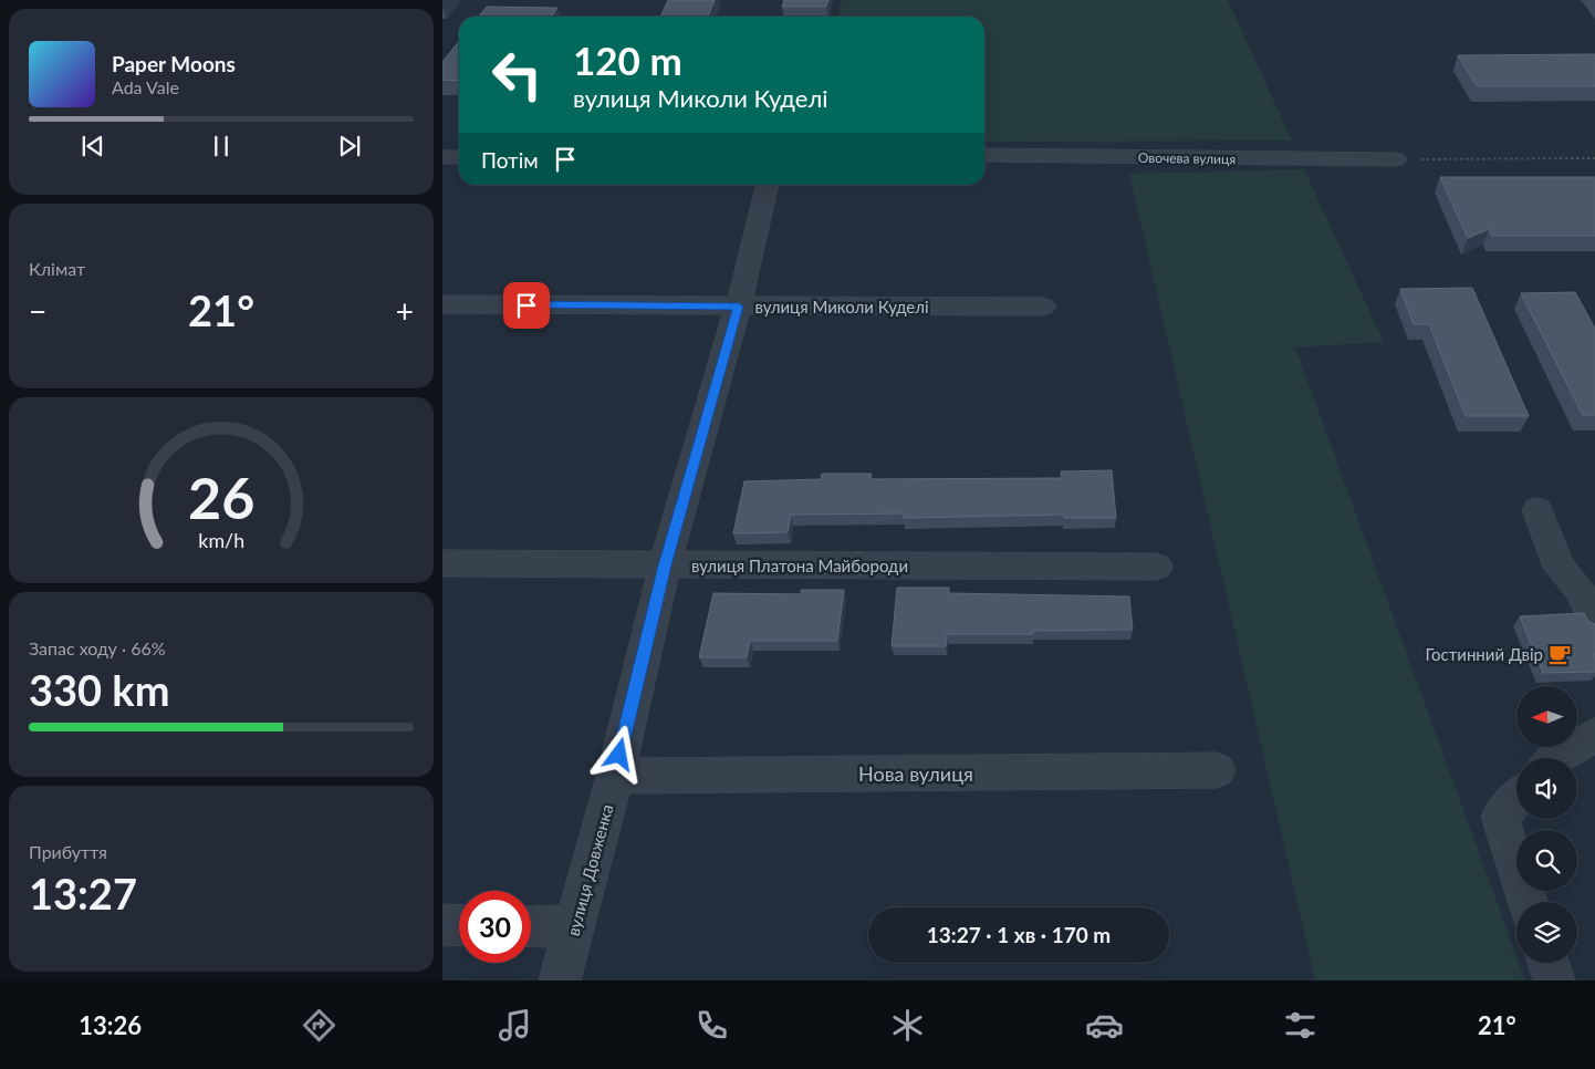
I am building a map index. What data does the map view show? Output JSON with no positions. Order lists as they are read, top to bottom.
{
  "streets": {
    "street": [
      "Овочева вулиця",
      "вулиця Миколи Куделі",
      "вулиця Платона Майбороди",
      "Нова вулиця",
      "вулиця Довженка"
    ]
  },
  "crossings": [
    ["вулиця Миколи Куделі", "вулиця Довженка"],
    ["вулиця Платона Майбороди", "вулиця Довженка"],
    ["Нова вулиця", "вулиця Довженка"]
  ],
  "places": {
    "cafe": ["Гостинний Двір"]
  },
  "north": "left",
  "page": {
    "turn": ["120 m", "вулиця Миколи Куделі"],
    "song": ["Paper Moons", "Ada Vale"],
    "then": "Потім",
    "tile": [
      "Клімат",
      ["Запас ходу · 66%", "330 km"],
      ["Прибуття", "13:27"]
    ],
    "heat": ["−", "21°", "+"],
    "limit": "30",
    "trip": "13:27 · 1 хв · 170 m",
    "tabs": ["13:26", "21°"],
    "gauge": ["26", "km/h"]
  }
}
